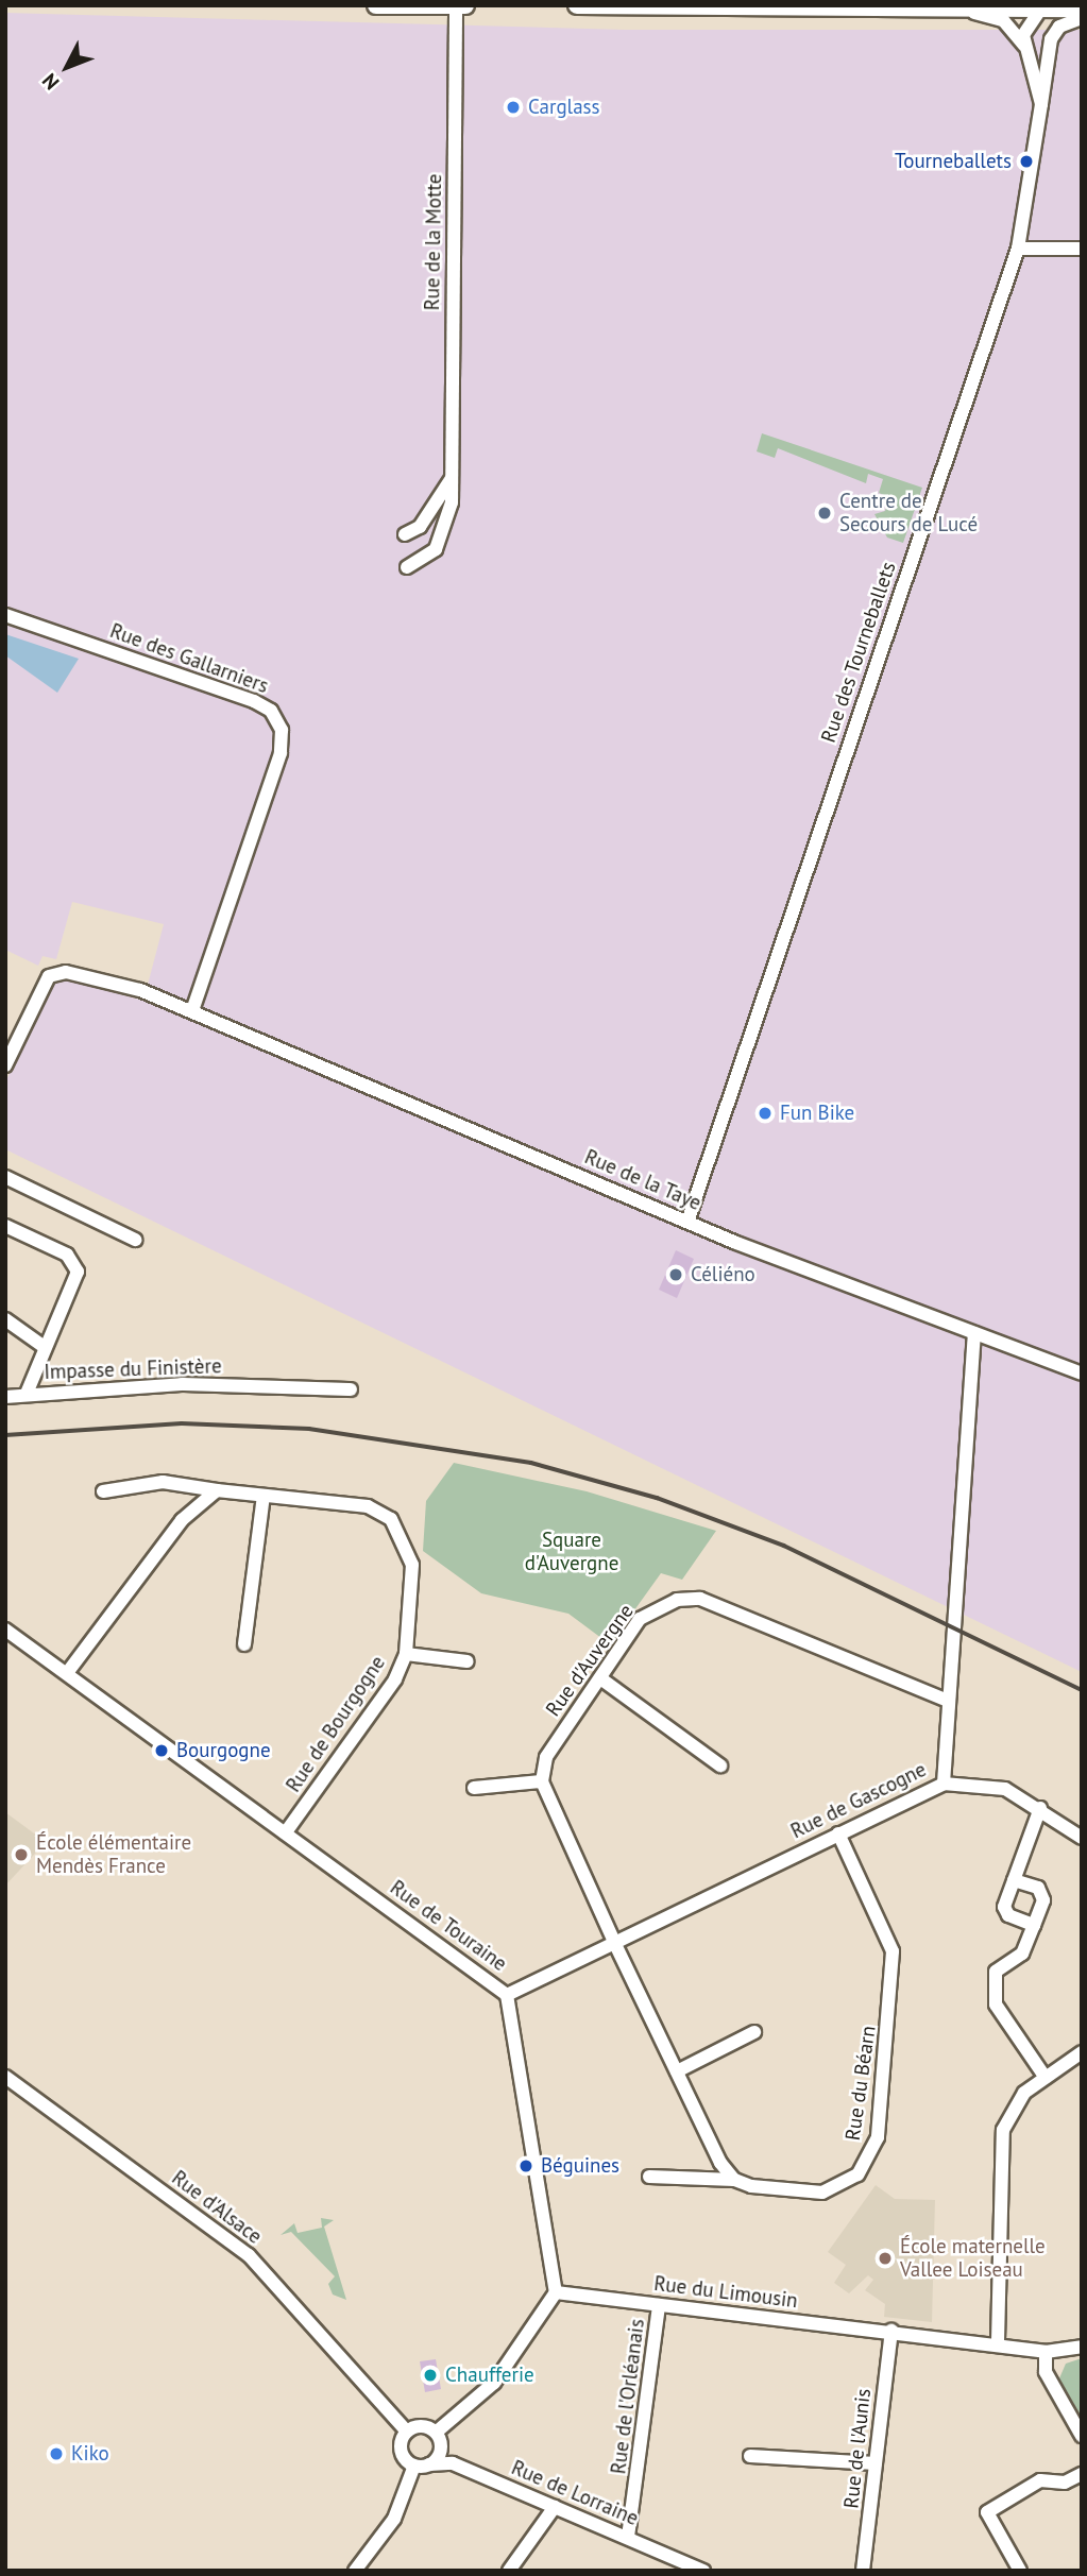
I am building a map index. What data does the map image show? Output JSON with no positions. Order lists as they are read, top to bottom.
{
  "streets": {
    "street": [
      "Rue de la Motte",
      "Rue des Tourneballets",
      "Rue des Gallarniers",
      "Rue de la Taye",
      "Impasse du Finistère",
      "Rue d'Auvergne",
      "Rue de Bourgogne",
      "Rue de Gascogne",
      "Rue de Touraine",
      "Rue du Béarn",
      "Rue d'Alsace",
      "Rue du Limousin",
      "Rue de l'Orléanais",
      "Rue de l'Aunis",
      "Rue de Lorraine"
    ]
  },
  "crossings": [
    ["Rue des Tourneballets", "Rue de la Taye"],
    ["Rue des Gallarniers", "Rue de la Taye"],
    ["Rue de la Taye", "Rue de Gascogne"],
    ["Rue d'Auvergne", "Rue de Gascogne"],
    ["Rue de Bourgogne", "Rue de Touraine"],
    ["Rue de Gascogne", "Rue de Touraine"],
    ["Rue de Gascogne", "Rue du Béarn"],
    ["Rue de Touraine", "Rue du Limousin"],
    ["Rue d'Alsace", "Rue de Lorraine"],
    ["Rue du Limousin", "Rue de l'Orléanais"],
    ["Rue du Limousin", "Rue de l'Aunis"],
    ["Rue de l'Orléanais", "Rue de Lorraine"]
  ],
  "parks": ["Square d'Auvergne"],
  "places": [
    "Carglass",
    "Tourneballets",
    "Centre de Secours de Lucé",
    "Fun Bike",
    "Céliéno",
    "Bourgogne",
    "École élémentaire Mendès France",
    "Béguines",
    "École maternelle Vallee Loiseau",
    "Chaufferie",
    "Kiko"
  ],
  "north": "bottom left"
}
